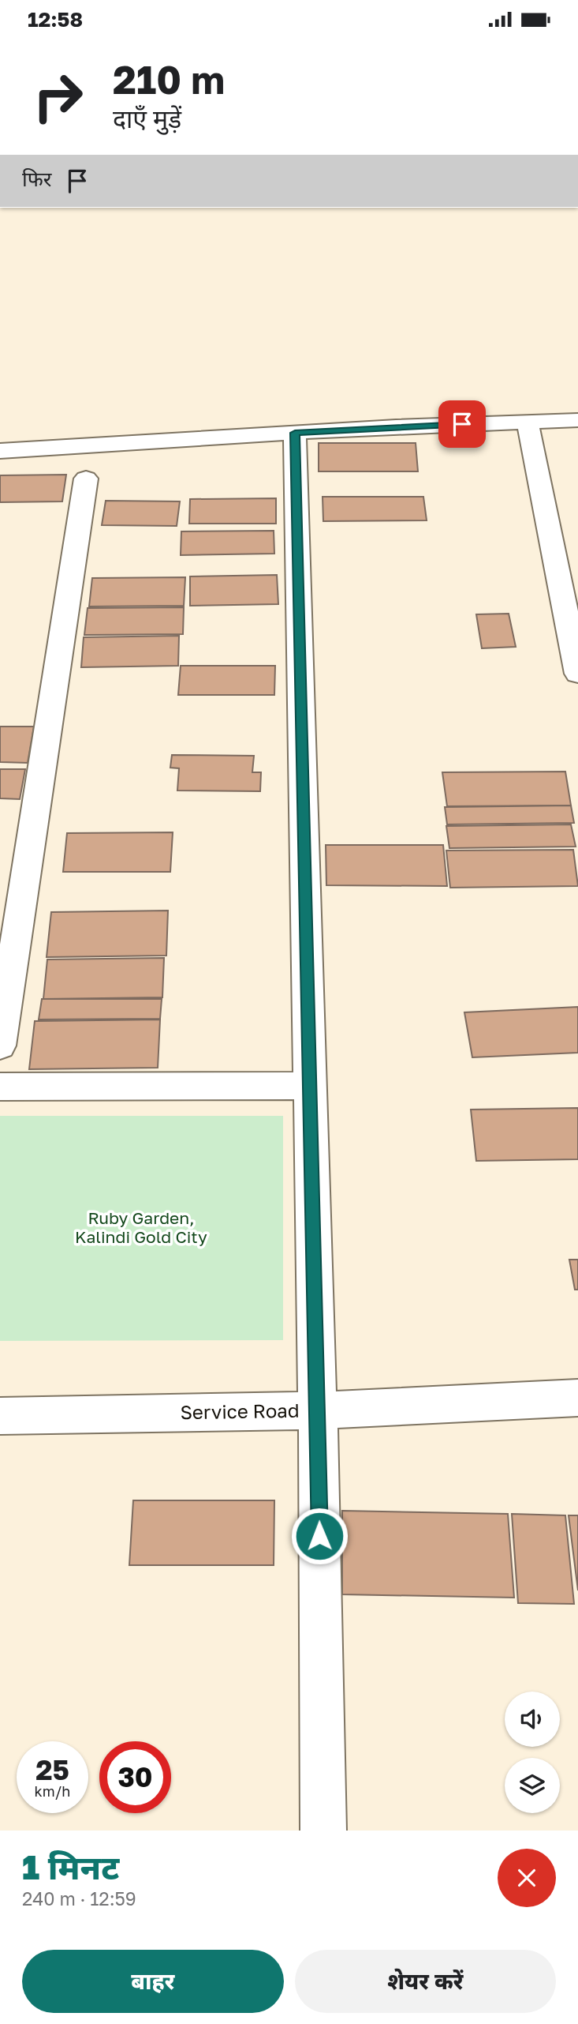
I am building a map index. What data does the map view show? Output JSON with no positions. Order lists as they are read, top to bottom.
{
  "streets": {
    "street": ["Service Road"]
  },
  "parks": ["Ruby Garden, Kalindi Gold City"],
  "page": {
    "status": "12:58",
    "turn": ["210 m", "दाएँ मुड़ें"],
    "then": "फिर",
    "speed": "25 km/h",
    "limit": "30",
    "heading": ["1 मिनट", "240 m · 12:59"],
    "buttons": ["बाहर", "शेयर करें"]
  }
}
